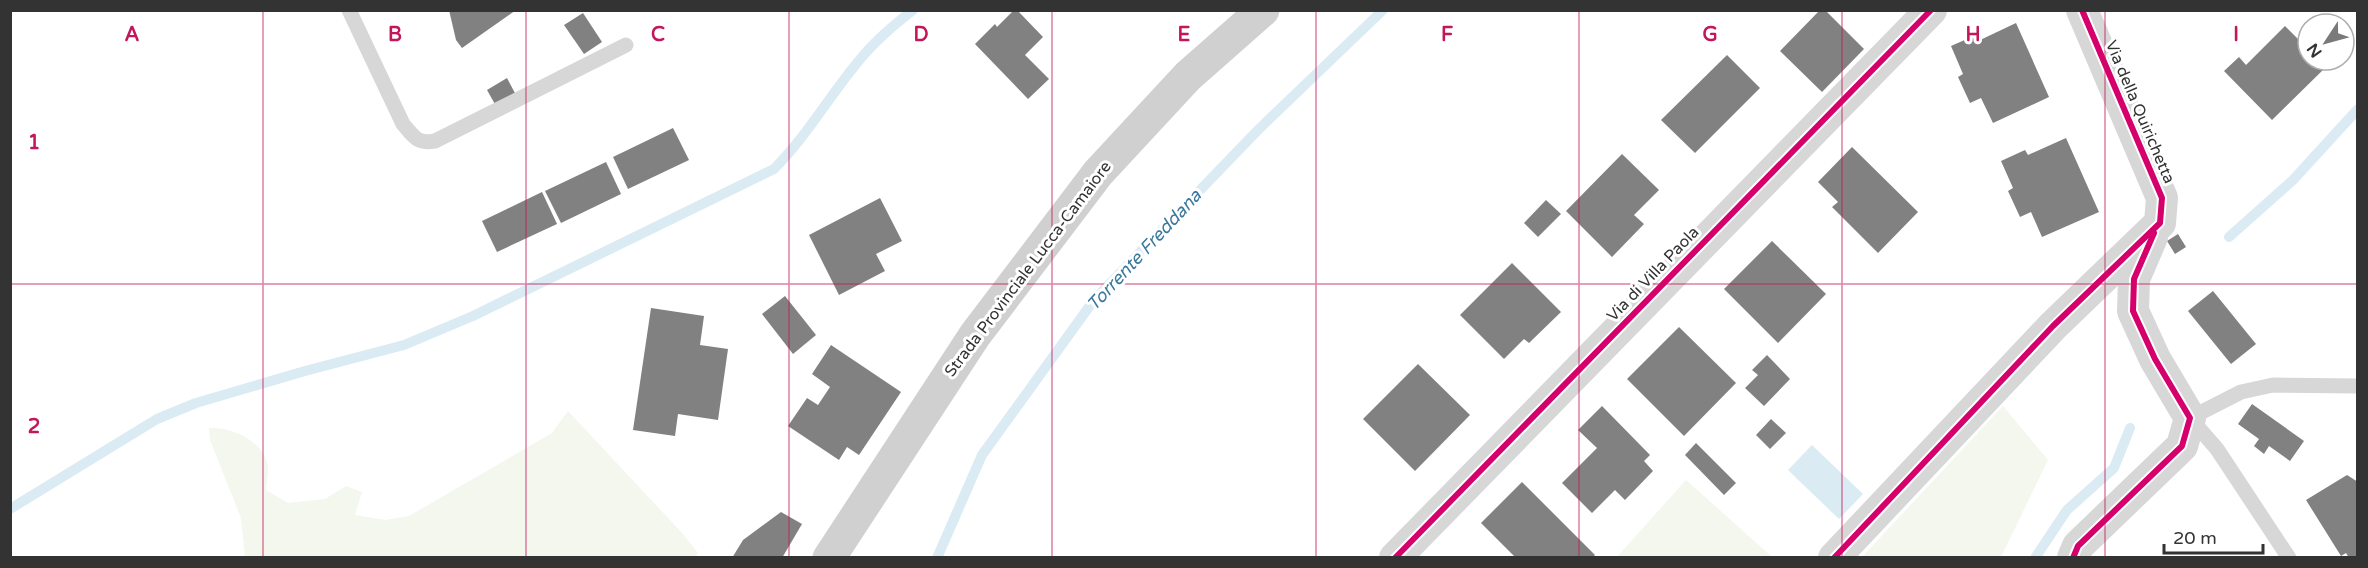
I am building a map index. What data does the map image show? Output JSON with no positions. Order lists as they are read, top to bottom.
{
  "streets": {
    "main road": ["Strada Provinciale Lucca-Camaiore"],
    "street": ["Via della Quirichetta", "Via di Villa Paola"]
  },
  "water": ["Torrente Freddana"],
  "scale_bar": "20 m",
  "north": "bottom left",
  "grid": {
    "columns": [
      "A",
      "B",
      "C",
      "D",
      "E",
      "F",
      "G",
      "H",
      "I"
    ],
    "rows": ["1", "2"]
  }
}
